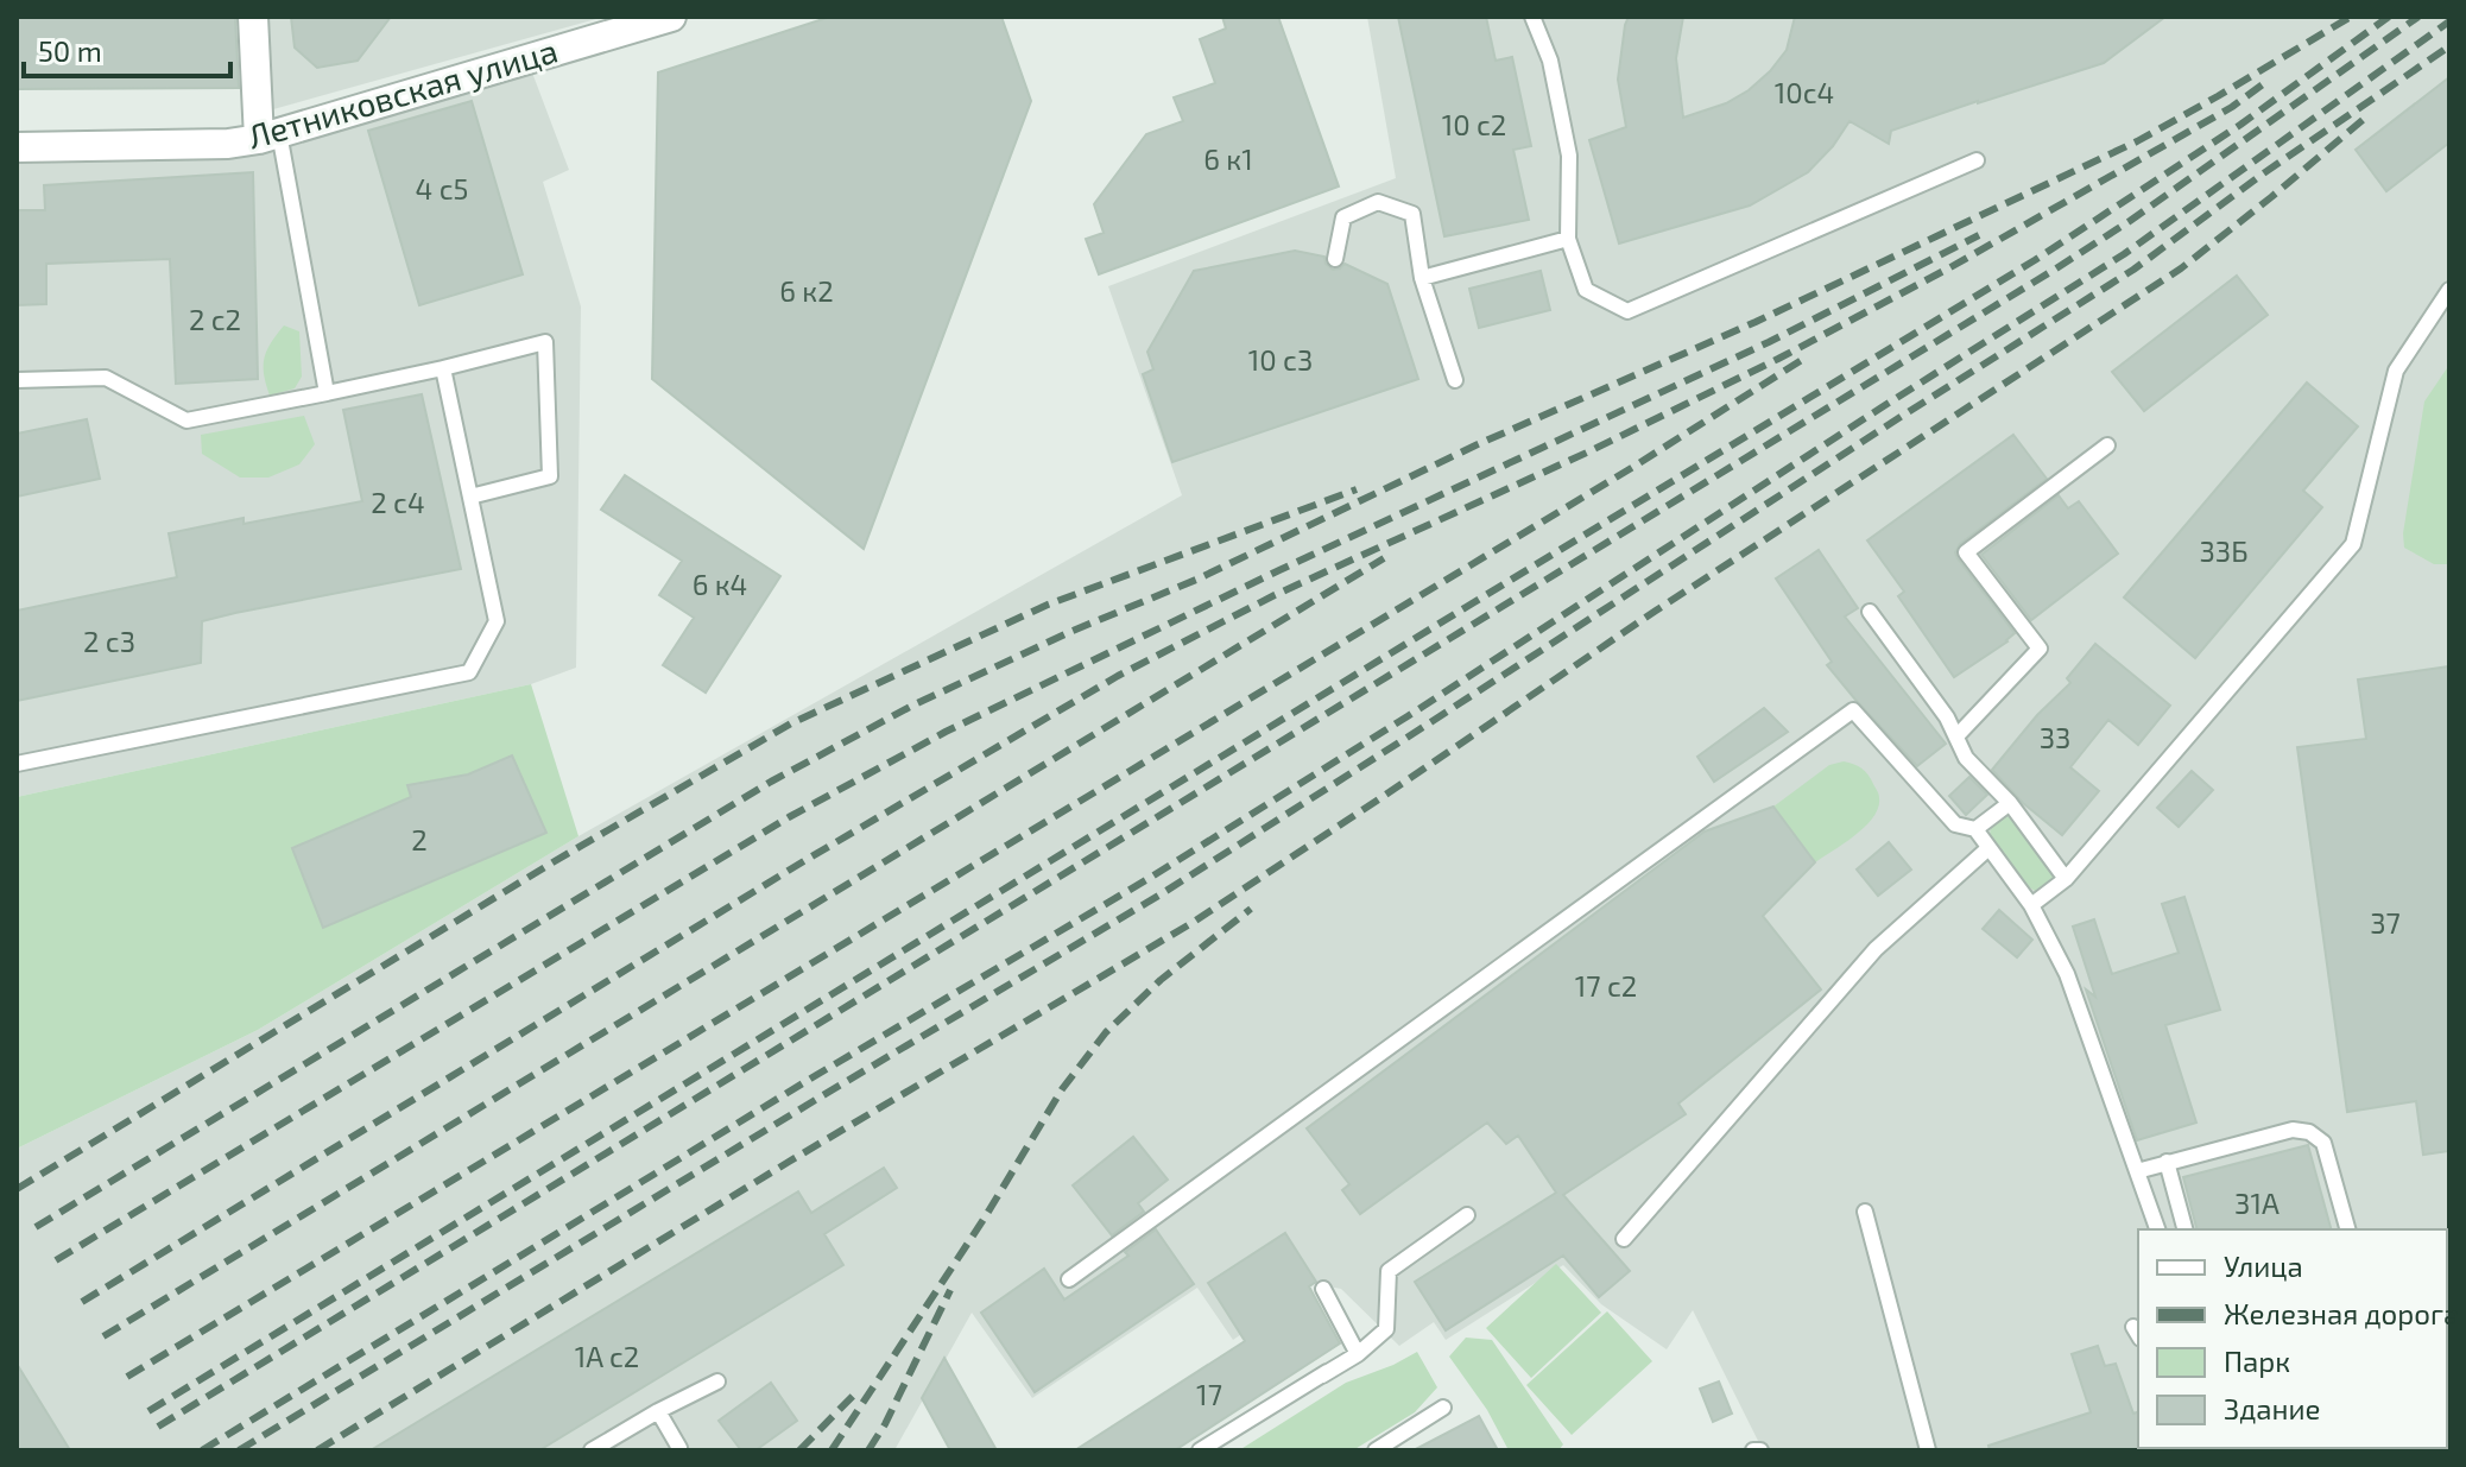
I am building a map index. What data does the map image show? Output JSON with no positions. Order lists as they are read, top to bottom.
{
  "streets": {
    "street": ["Летниковская улица"]
  },
  "house_numbers": [
    "10с4",
    "10 с2",
    "6 к1",
    "4 с5",
    "6 к2",
    "2 с2",
    "10 с3",
    "2 с4",
    "33Б",
    "6 к4",
    "2 с3",
    "33",
    "2",
    "37",
    "17 с2",
    "31А",
    "1A c2",
    "17"
  ],
  "legend": [
    "Улица",
    "Железная дорога",
    "Парк",
    "Здание"
  ],
  "scale_bar": "50 m"
}
